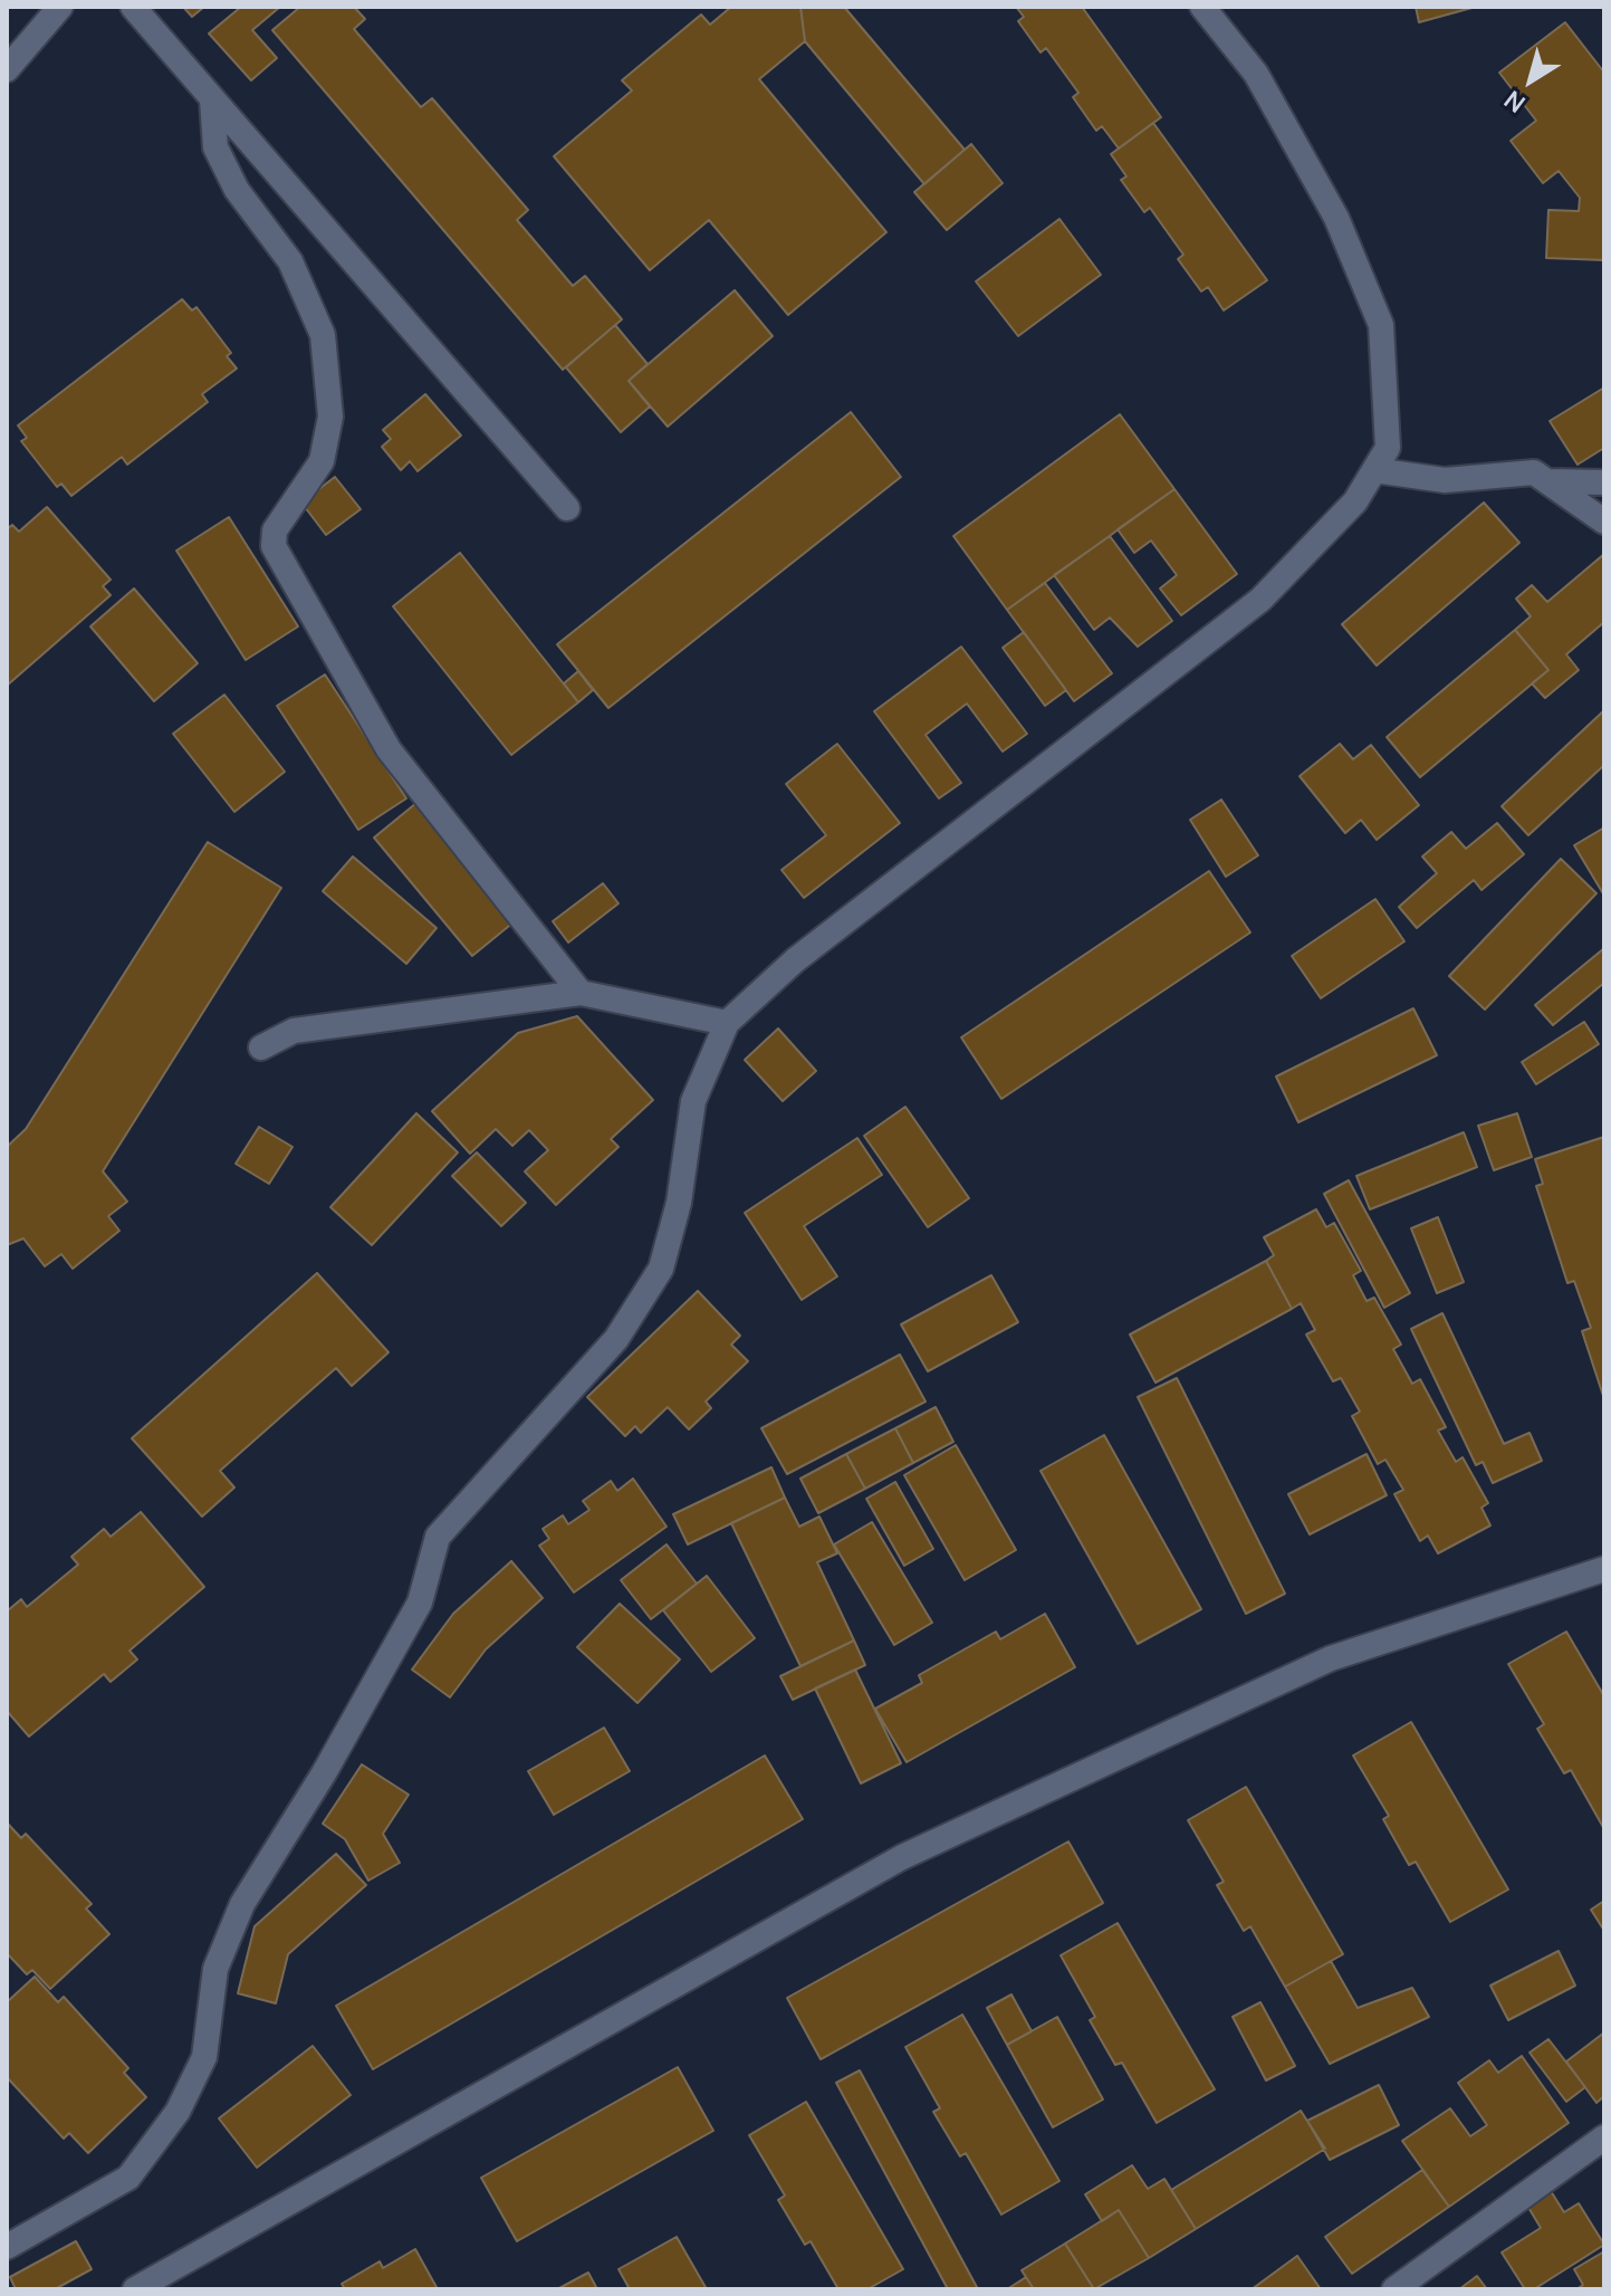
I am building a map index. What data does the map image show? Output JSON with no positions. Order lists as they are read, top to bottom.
{
  "north": "bottom left"
}
